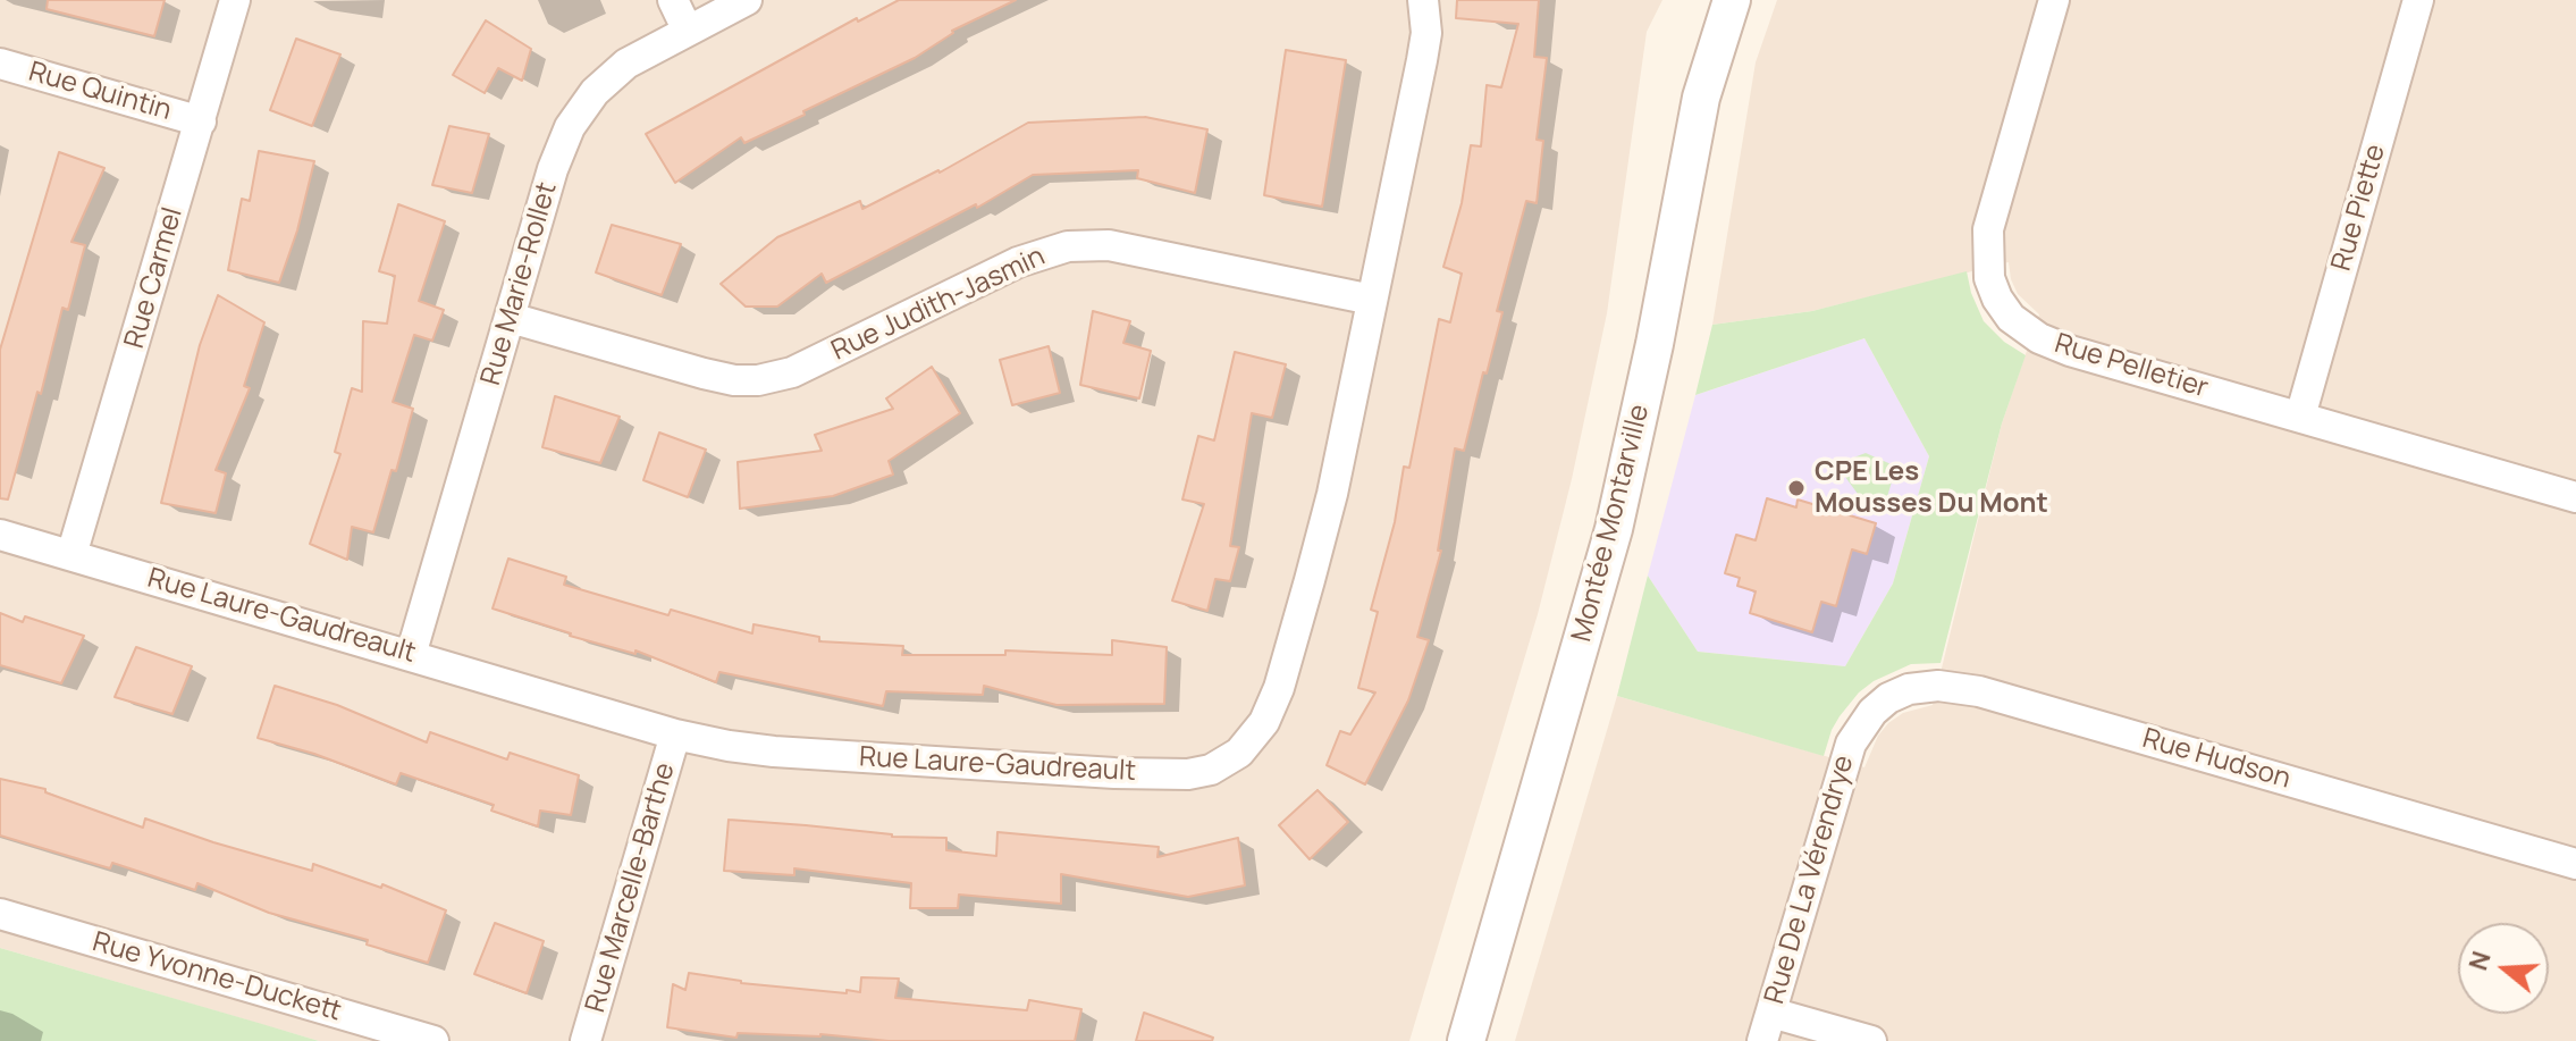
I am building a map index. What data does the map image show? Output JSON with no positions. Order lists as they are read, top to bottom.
{
  "streets": {
    "street": [
      "Rue Quintin",
      "Rue Piette",
      "Rue Carmel",
      "Rue Marie-Rollet",
      "Rue Judith-Jasmin",
      "Rue Pelletier",
      "Montée Montarville",
      "Rue Laure-Gaudreault",
      "Rue Hudson",
      "Rue De La Vérendrye",
      "Rue Marcelle-Barthe",
      "Rue Yvonne-Duckett"
    ]
  },
  "crossings": [
    ["Rue Quintin", "Rue Carmel"],
    ["Rue Piette", "Rue Pelletier"],
    ["Rue Carmel", "Rue Laure-Gaudreault"],
    ["Rue Marie-Rollet", "Rue Judith-Jasmin"],
    ["Rue Marie-Rollet", "Rue Laure-Gaudreault"],
    ["Rue Judith-Jasmin", "Rue Laure-Gaudreault"],
    ["Rue Laure-Gaudreault", "Rue Marcelle-Barthe"],
    ["Rue Hudson", "Rue De La Vérendrye"]
  ],
  "places": ["CPE Les Mousses Du Mont"],
  "north": "left"
}
